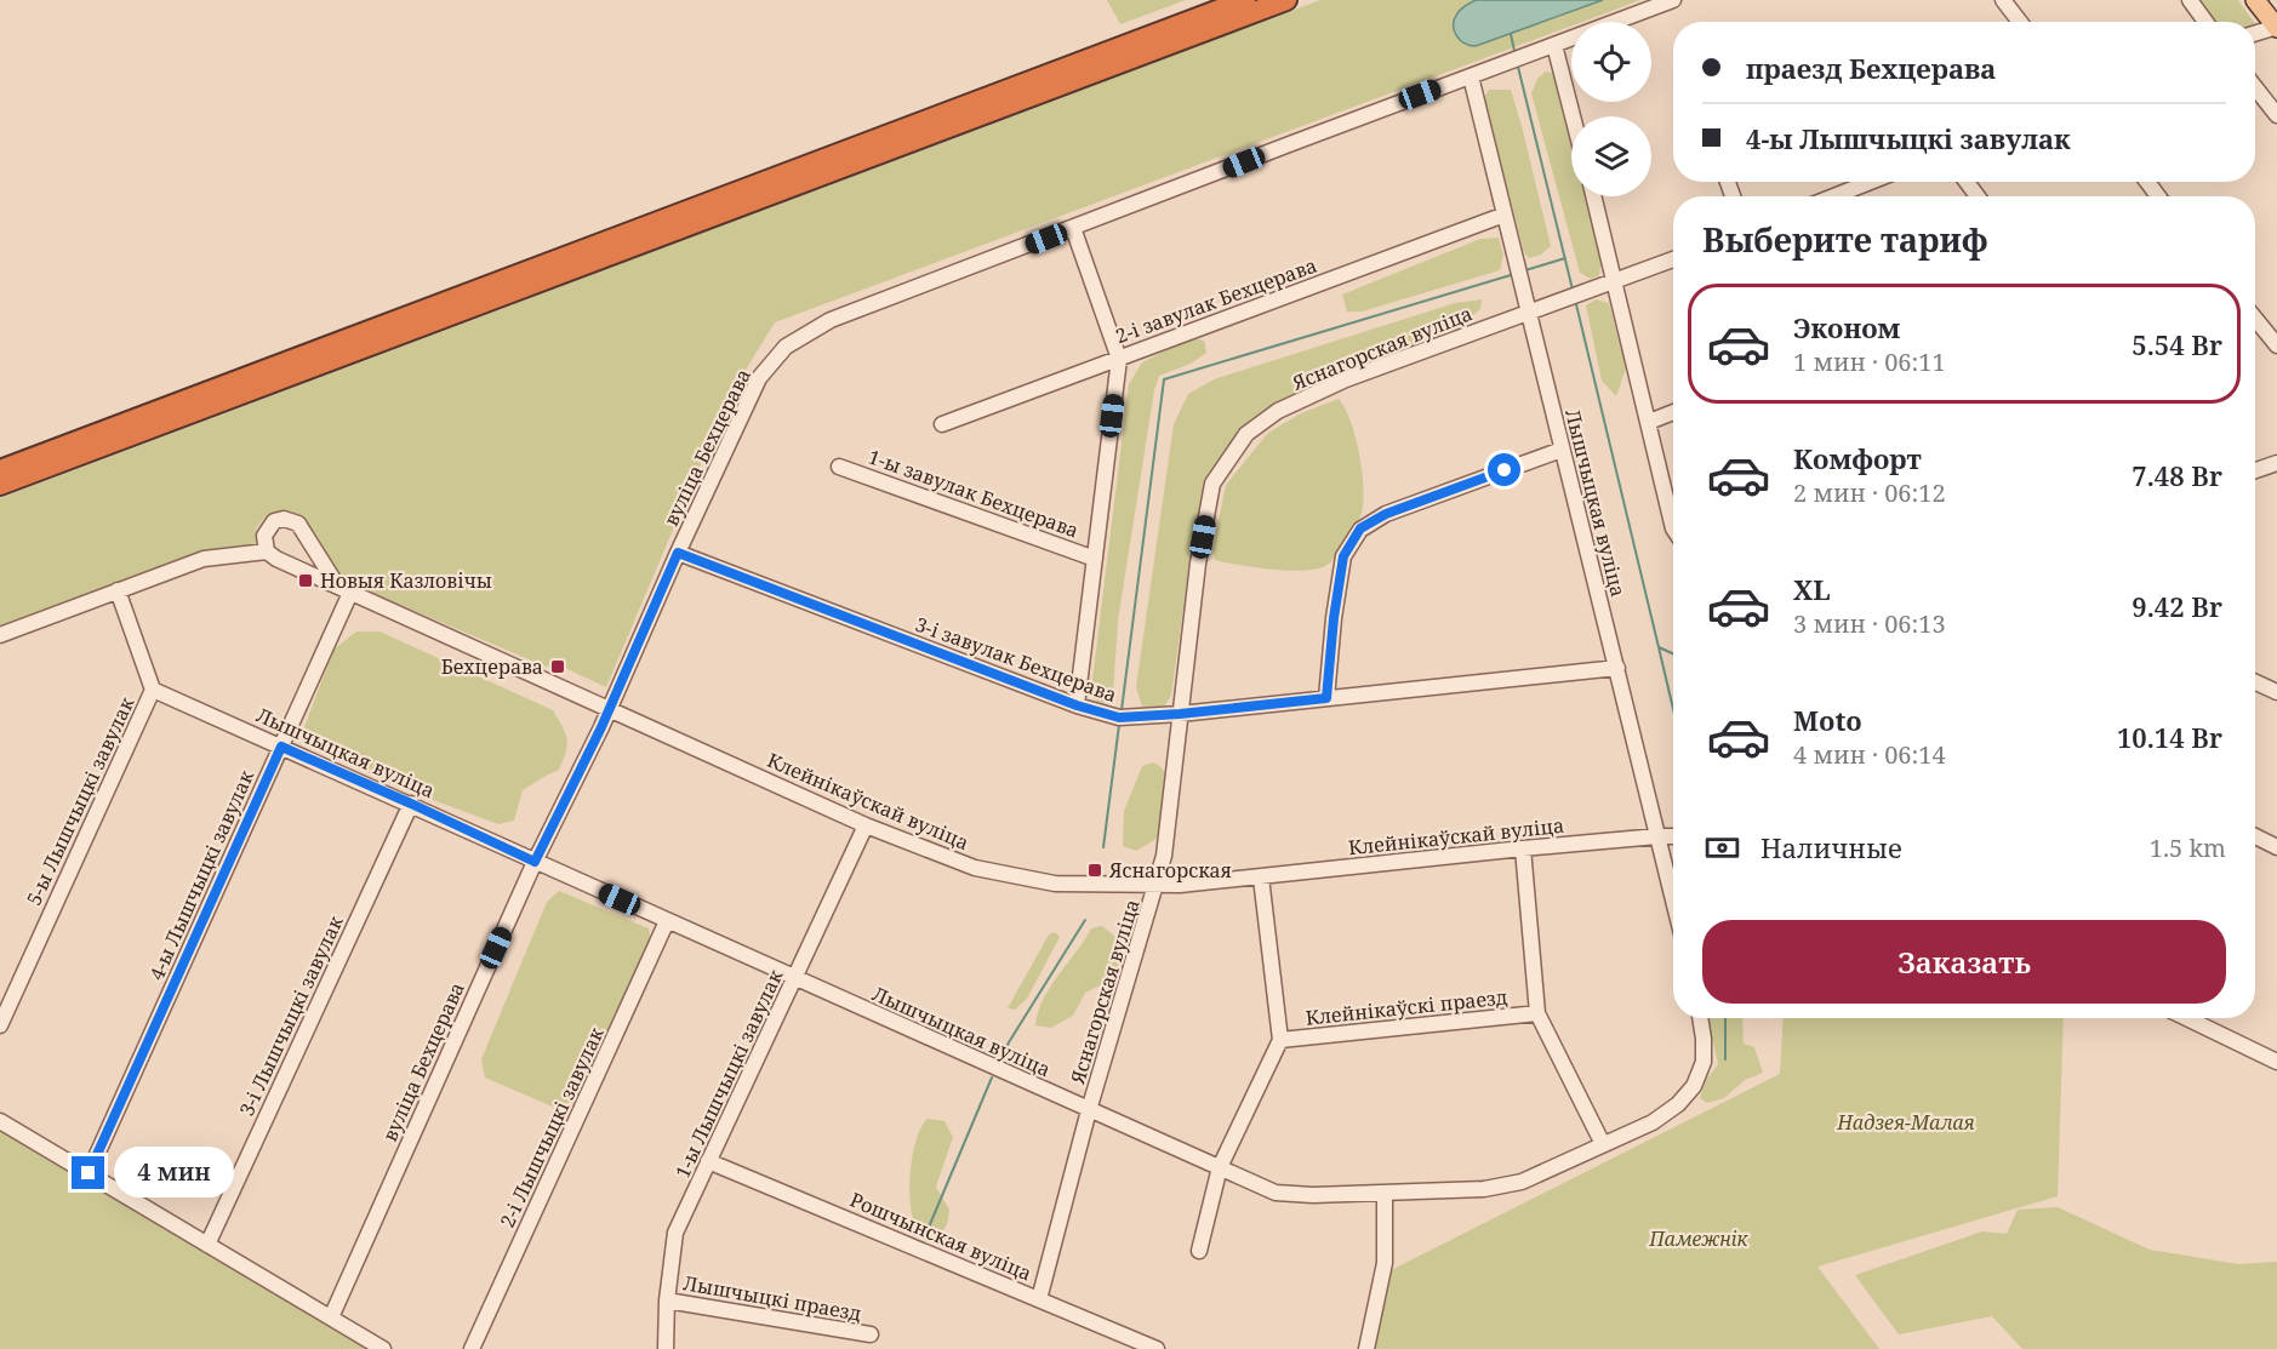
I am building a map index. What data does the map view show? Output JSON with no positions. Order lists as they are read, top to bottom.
{
  "streets": {
    "street": [
      "2-і завулак Бехцерава",
      "Яснагорская вуліца",
      "вуліца Бехцерава",
      "1-ы завулак Бехцерава",
      "Лышчыцкая вуліца",
      "3-і завулак Бехцерава",
      "5-ы Лышчыцкі завулак",
      "Клейнікаўскай вуліца",
      "4-ы Лышчыцкі завулак",
      "Клейнікаўскі праезд",
      "3-і Лышчыцкі завулак",
      "1-ы Лышчыцкі завулак",
      "2-і Лышчыцкі завулак",
      "Рошчынская вуліца",
      "Лышчыцкі праезд"
    ]
  },
  "crossings": [
    ["2-і завулак Бехцерава", "1-ы завулак Бехцерава"],
    ["2-і завулак Бехцерава", "Лышчыцкая вуліца"],
    ["Яснагорская вуліца", "Лышчыцкая вуліца"],
    ["Яснагорская вуліца", "3-і завулак Бехцерава"],
    ["Яснагорская вуліца", "Клейнікаўскай вуліца"],
    ["Яснагорская вуліца", "Рошчынская вуліца"],
    ["вуліца Бехцерава", "1-ы завулак Бехцерава"],
    ["вуліца Бехцерава", "Лышчыцкая вуліца"],
    ["вуліца Бехцерава", "3-і завулак Бехцерава"],
    ["вуліца Бехцерава", "Клейнікаўскай вуліца"],
    ["1-ы завулак Бехцерава", "3-і завулак Бехцерава"],
    ["Лышчыцкая вуліца", "3-і завулак Бехцерава"],
    ["Лышчыцкая вуліца", "5-ы Лышчыцкі завулак"],
    ["Лышчыцкая вуліца", "Клейнікаўскай вуліца"],
    ["Лышчыцкая вуліца", "4-ы Лышчыцкі завулак"],
    ["Лышчыцкая вуліца", "3-і Лышчыцкі завулак"],
    ["Лышчыцкая вуліца", "1-ы Лышчыцкі завулак"],
    ["Лышчыцкая вуліца", "2-і Лышчыцкі завулак"],
    ["Клейнікаўскай вуліца", "4-ы Лышчыцкі завулак"],
    ["Клейнікаўскай вуліца", "1-ы Лышчыцкі завулак"],
    ["1-ы Лышчыцкі завулак", "Рошчынская вуліца"],
    ["1-ы Лышчыцкі завулак", "Лышчыцкі праезд"]
  ],
  "parks": ["Надзея-Малая", "Памежнік"],
  "places": {
    "transit": ["Новыя Казловічы", "Бехцерава", "Яснагорская"]
  },
  "page": {
    "banner": ["праезд Бехцерава", "4-ы Лышчыцкі завулак"],
    "heading": "Выберите тариф",
    "list": [
      {
        "name": "Эконом",
        "note": "1 мин · 06:11",
        "value": "5.54 Br"
      },
      {
        "name": "Комфорт",
        "note": "2 мин · 06:12",
        "value": "7.48 Br"
      },
      {
        "name": "XL",
        "note": "3 мин · 06:13",
        "value": "9.42 Br"
      },
      {
        "name": "Moto",
        "note": "4 мин · 06:14",
        "value": "10.14 Br"
      }
    ],
    "pay": ["Наличные", "1.5 km"],
    "buttons": "Заказать",
    "bubble": "4 мин"
  }
}
